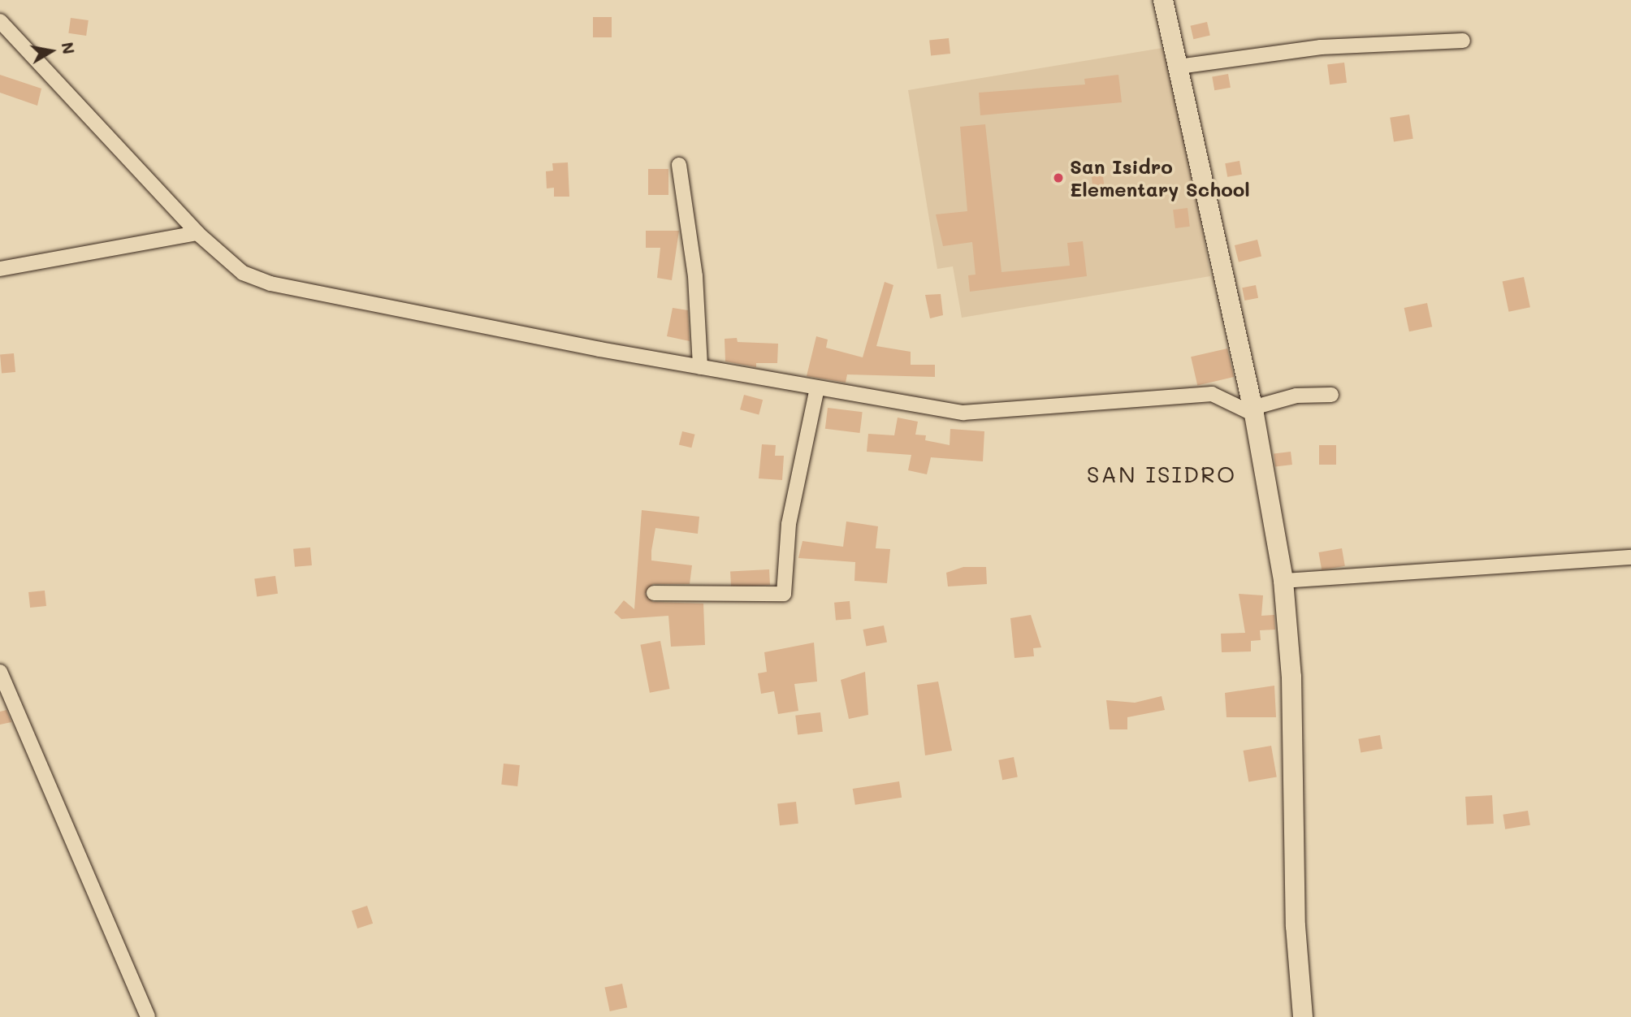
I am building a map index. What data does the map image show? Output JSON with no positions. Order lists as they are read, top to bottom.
{
  "districts": ["SAN ISIDRO"],
  "places": ["San Isidro Elementary School"],
  "north": "right"
}
